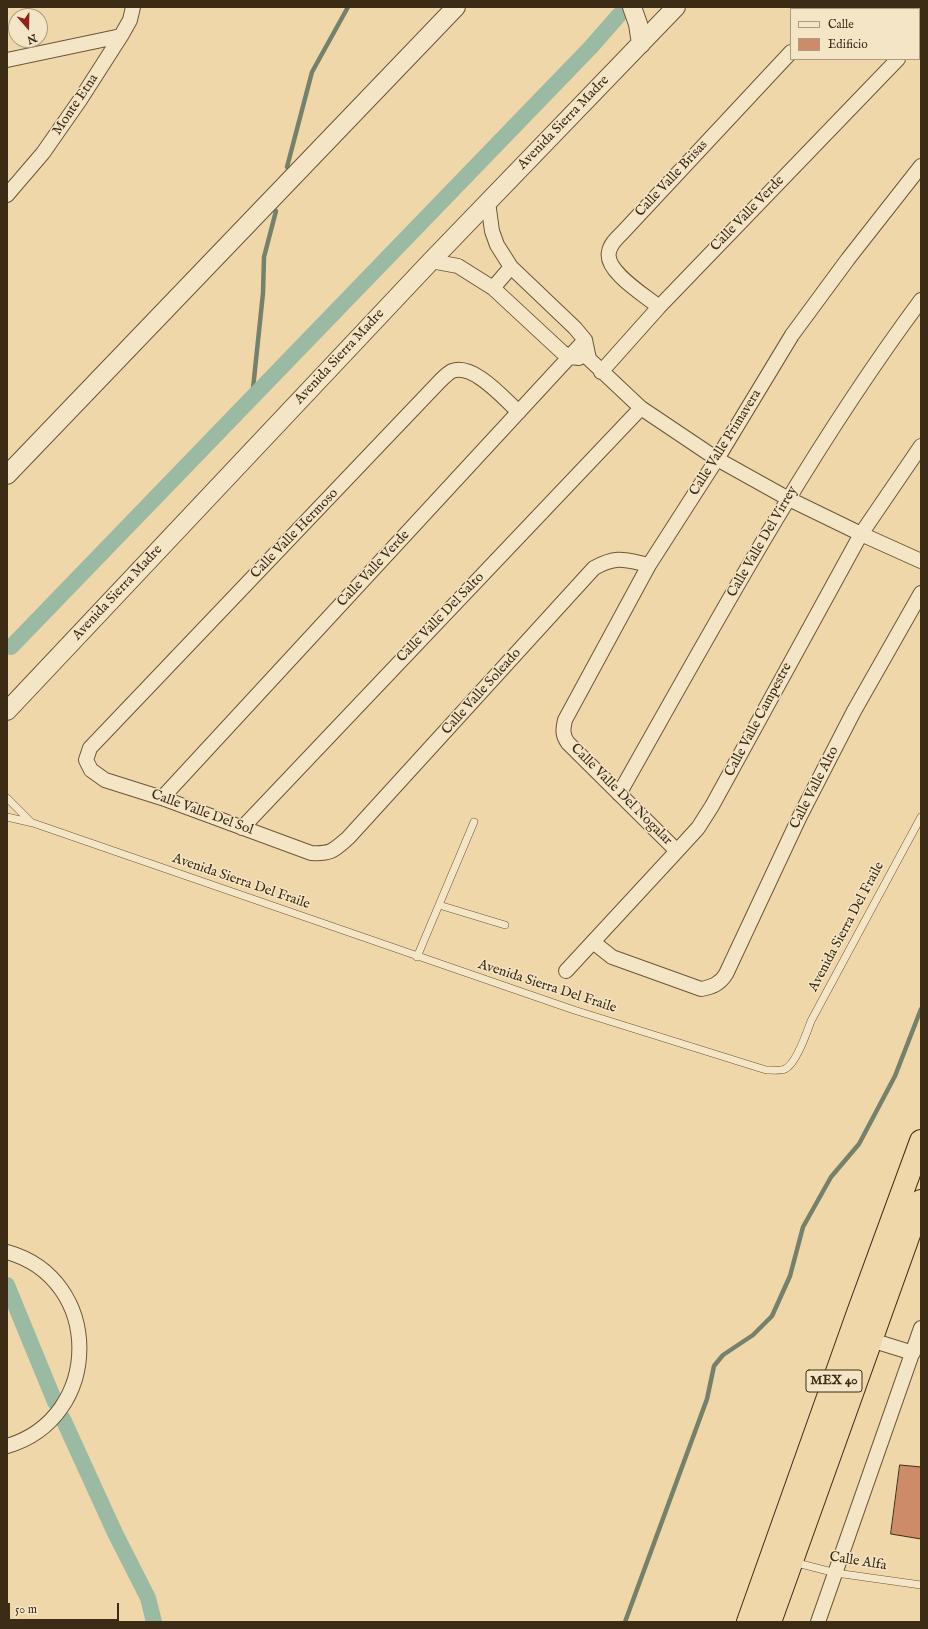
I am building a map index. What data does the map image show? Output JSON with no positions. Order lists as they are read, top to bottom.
{
  "streets": {
    "highway": ["MEX 40"],
    "street": [
      "Monte Etna",
      "Avenida Sierra Madre",
      "Calle Valle Brisas",
      "Calle Valle Verde",
      "Calle Valle Primavera",
      "Calle Valle Hermoso",
      "Calle Valle Del Virrey",
      "Calle Valle Del Salto",
      "Calle Valle Soleado",
      "Calle Valle Campestre",
      "Calle Valle Alto",
      "Calle Valle Del Nogalar",
      "Calle Valle Del Sol"
    ],
    "lane": ["Avenida Sierra Del Fraile", "Calle Alfa"]
  },
  "crossings": [
    ["Calle Valle Brisas", "Calle Valle Verde"],
    ["Calle Valle Verde", "Calle Valle Hermoso"],
    ["Calle Valle Verde", "Calle Valle Del Sol"],
    ["Calle Valle Primavera", "Calle Valle Soleado"],
    ["Calle Valle Primavera", "Calle Valle Del Nogalar"],
    ["Calle Valle Hermoso", "Calle Valle Del Sol"],
    ["Calle Valle Del Virrey", "Calle Valle Del Nogalar"],
    ["Calle Valle Del Salto", "Calle Valle Del Sol"],
    ["Calle Valle Soleado", "Calle Valle Del Sol"],
    ["Calle Valle Campestre", "Calle Valle Alto"],
    ["Calle Valle Campestre", "Calle Valle Del Nogalar"],
    ["MEX 40", "Calle Alfa"]
  ],
  "legend": ["Calle", "Edificio"],
  "scale_bar": "50 m",
  "north": "bottom"
}
